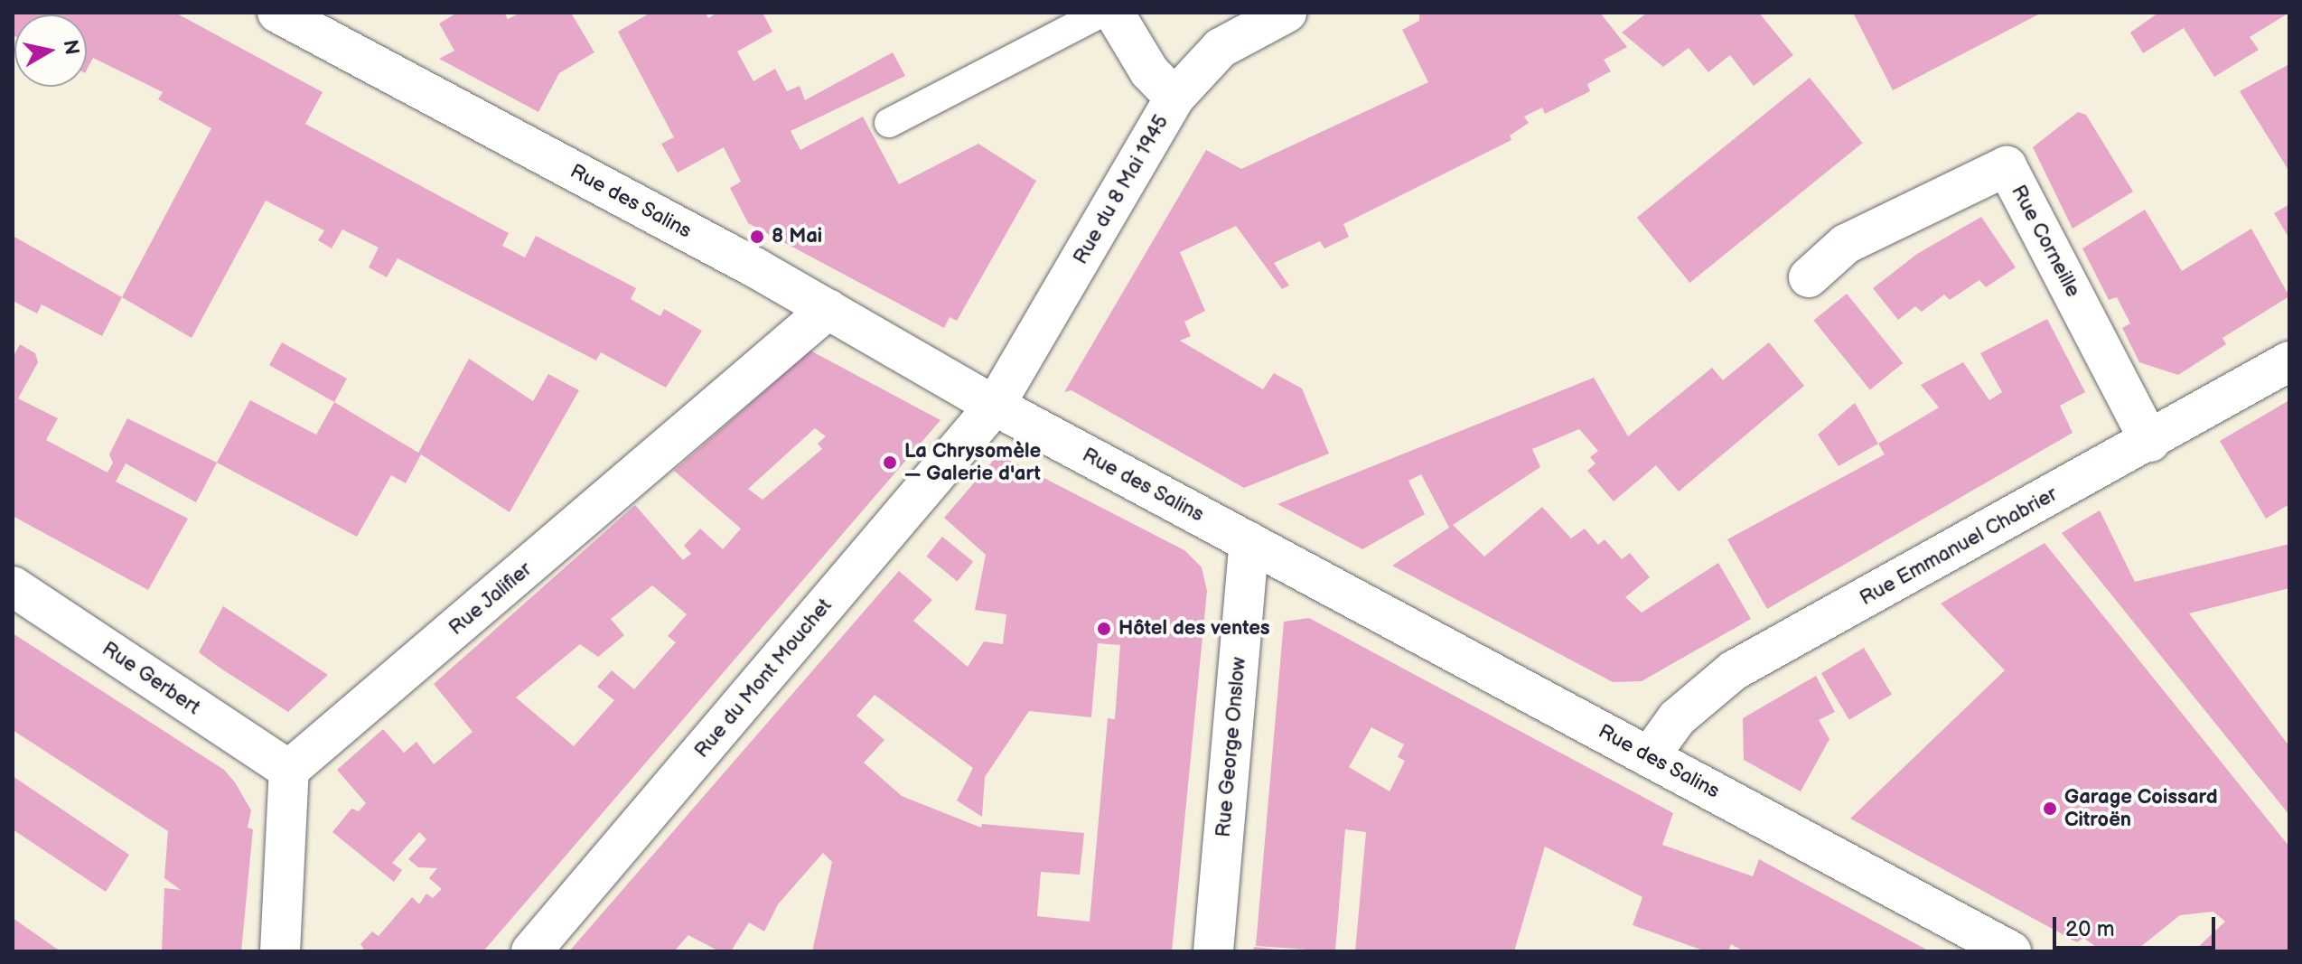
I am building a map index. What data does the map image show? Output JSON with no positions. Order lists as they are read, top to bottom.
{
  "streets": {
    "street": [
      "Rue du 8 Mai 1945",
      "Rue des Salins",
      "Rue Corneille",
      "Rue Emmanuel Chabrier",
      "Rue Jalifier",
      "Rue Gerbert",
      "Rue du Mont Mouchet",
      "Rue George Onslow"
    ]
  },
  "crossings": [
    ["Rue du 8 Mai 1945", "Rue des Salins"],
    ["Rue du 8 Mai 1945", "Rue du Mont Mouchet"],
    ["Rue des Salins", "Rue Emmanuel Chabrier"],
    ["Rue des Salins", "Rue Jalifier"],
    ["Rue des Salins", "Rue du Mont Mouchet"],
    ["Rue des Salins", "Rue George Onslow"],
    ["Rue Corneille", "Rue Emmanuel Chabrier"],
    ["Rue Jalifier", "Rue Gerbert"]
  ],
  "places": [
    "8 Mai",
    "La Chrysomèle — Galerie d'art",
    "Hôtel des ventes",
    "Garage Coissard Citroën"
  ],
  "scale_bar": "20 m",
  "north": "right"
}
